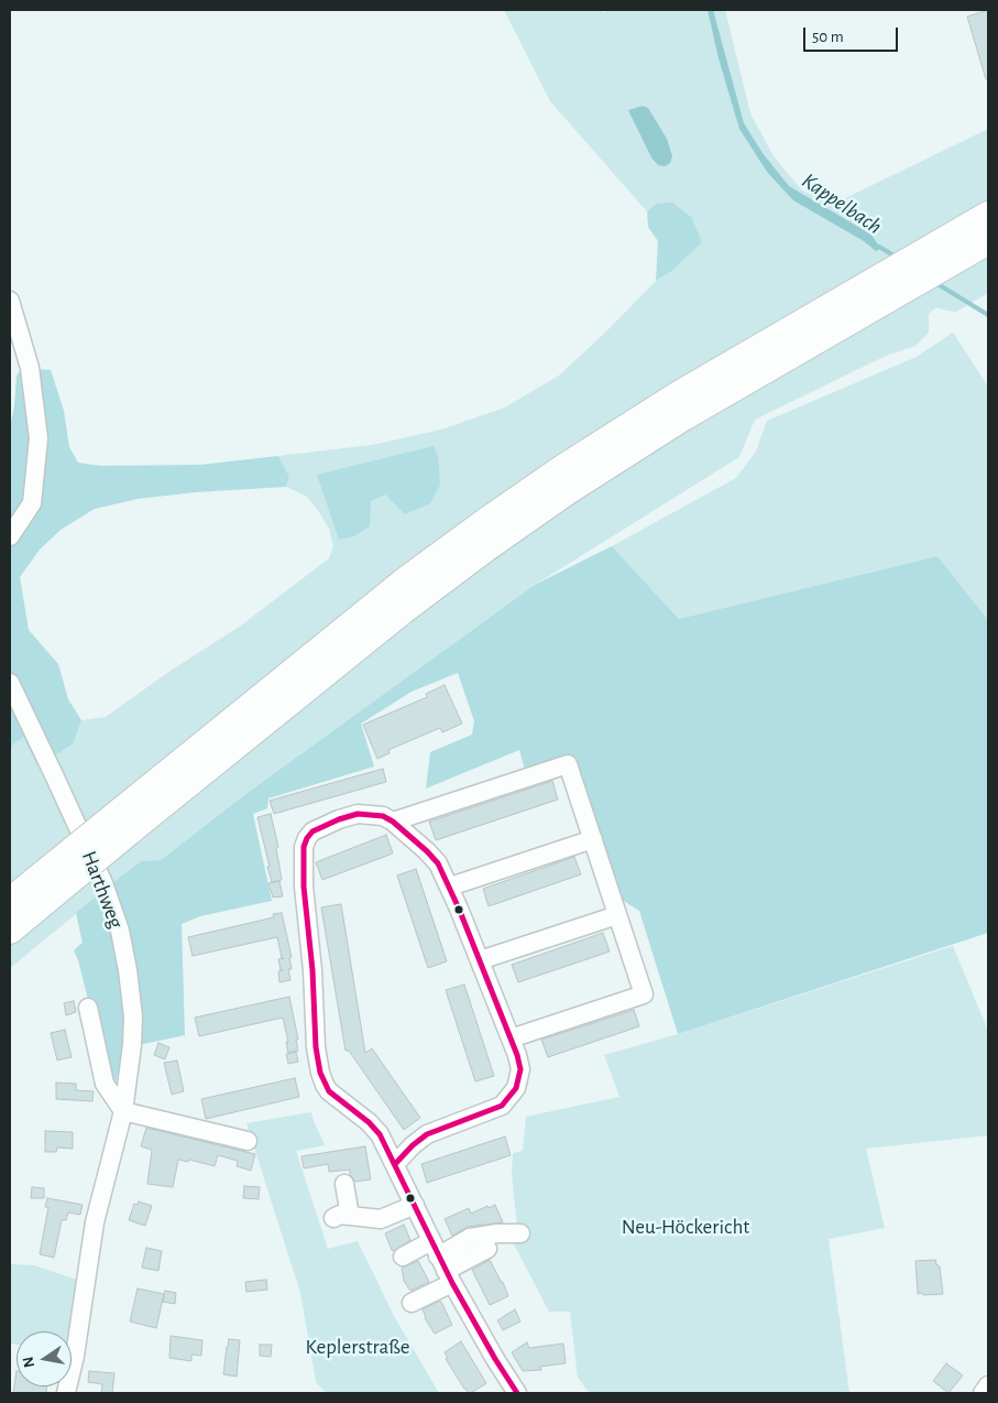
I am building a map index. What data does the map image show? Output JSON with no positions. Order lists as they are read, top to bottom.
{
  "streets": {
    "street": ["Harthweg"]
  },
  "water": ["Kappelbach"],
  "parks": ["Neu-Höckericht", "Keplerstraße"],
  "scale_bar": "50 m",
  "north": "left"
}
